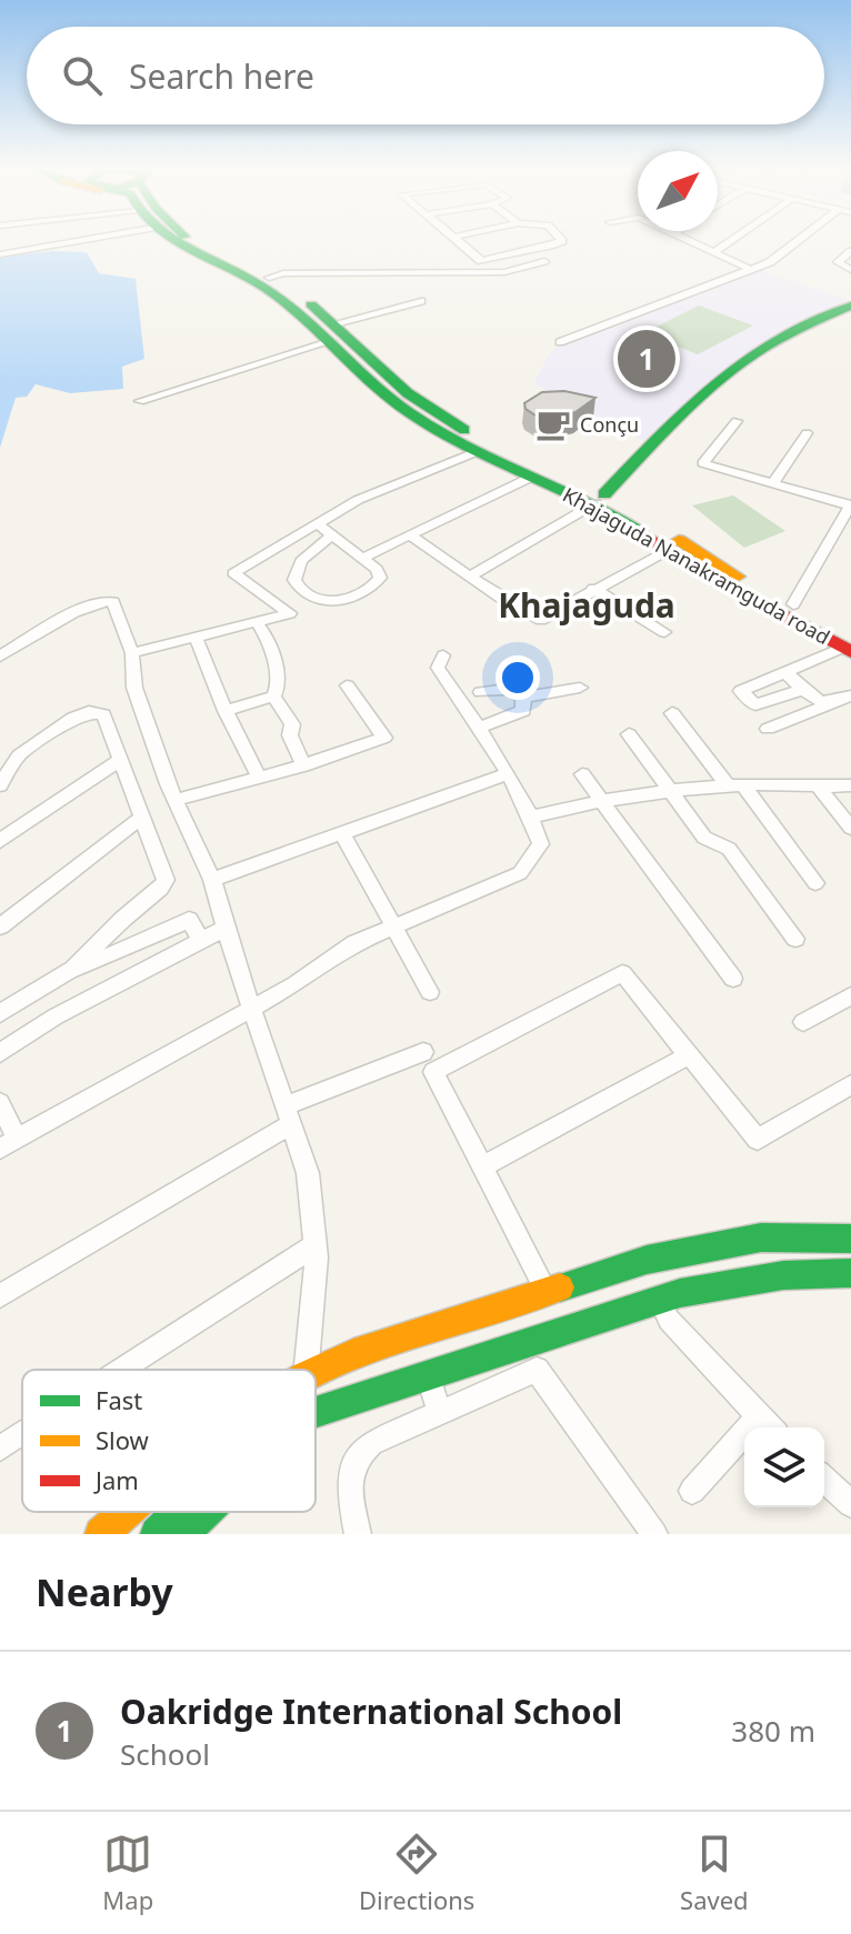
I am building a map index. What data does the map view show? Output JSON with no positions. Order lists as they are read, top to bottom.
{
  "streets": {
    "main road": ["Khajaguda Nanakramguda road"]
  },
  "districts": ["Khajaguda"],
  "places": {
    "cafe": ["Conçu"]
  },
  "legend": ["Fast", "Slow", "Jam"],
  "north": "top right",
  "page": {
    "search": "Search here",
    "pins": "1",
    "heading": "Nearby",
    "list": [
      {
        "mark": "1",
        "name": "Oakridge International School",
        "note": "School",
        "value": "380 m"
      }
    ],
    "nav": ["Map", "Directions", "Saved"]
  }
}
